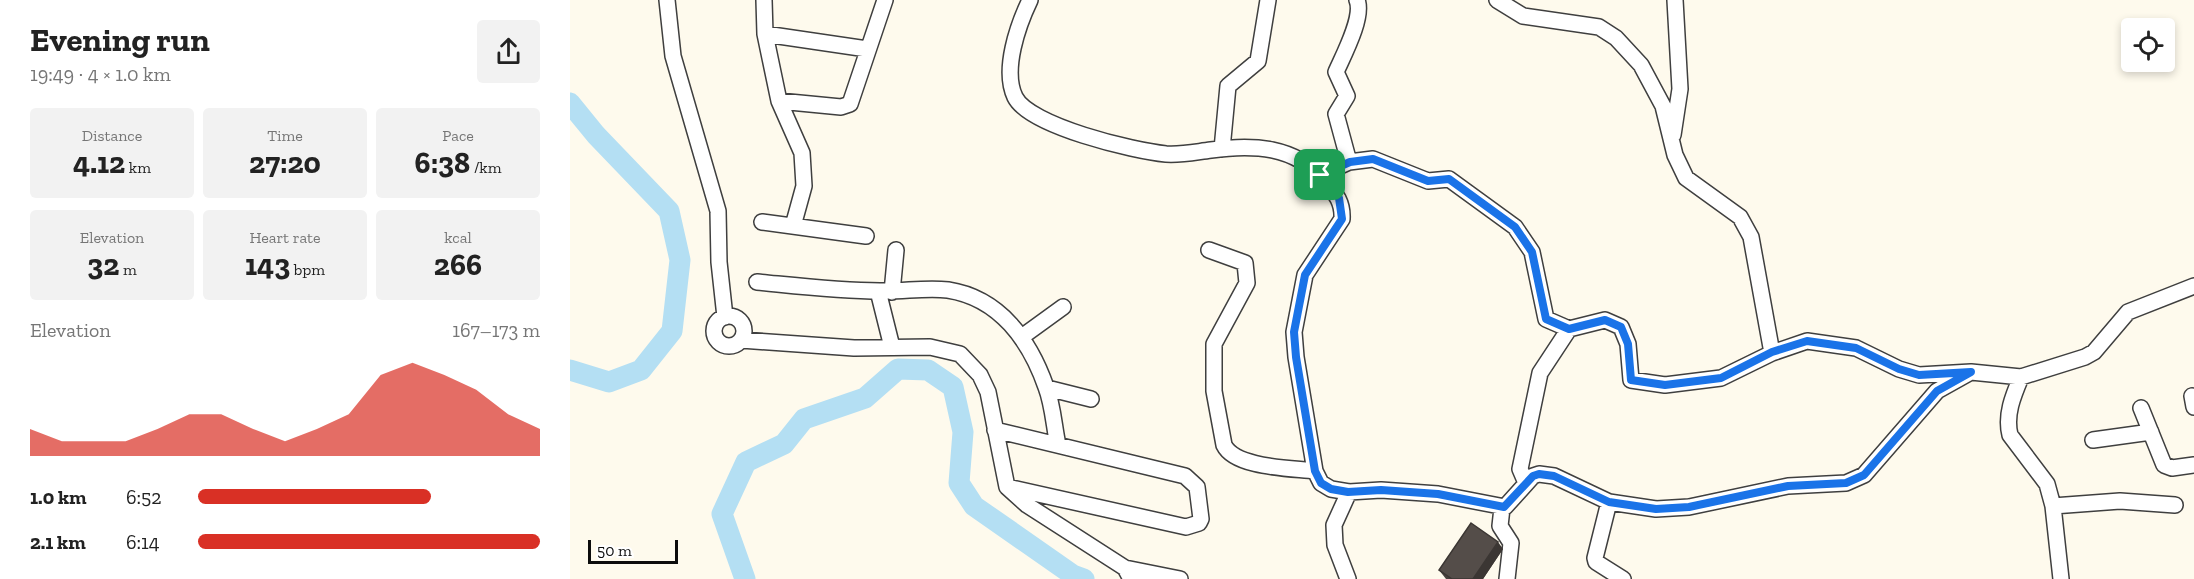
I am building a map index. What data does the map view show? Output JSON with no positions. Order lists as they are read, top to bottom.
{
  "scale_bar": "50 m",
  "page": {
    "heading": ["Evening run", "19:49 · 4 × 1.0 km"],
    "stats": [
      ["Distance", "4.12 km"],
      ["Time", "27:20"],
      ["Pace", "6:38 /km"],
      ["Elevation", "32 m"],
      ["Heart rate", "143 bpm"],
      ["kcal", "266"]
    ],
    "chart": ["Elevation", "167–173 m"],
    "list": [
      {
        "name": "1.0 km",
        "note": "6:52"
      },
      {
        "name": "2.1 km",
        "note": "6:14"
      }
    ],
    "scale": "50 m"
  }
}
